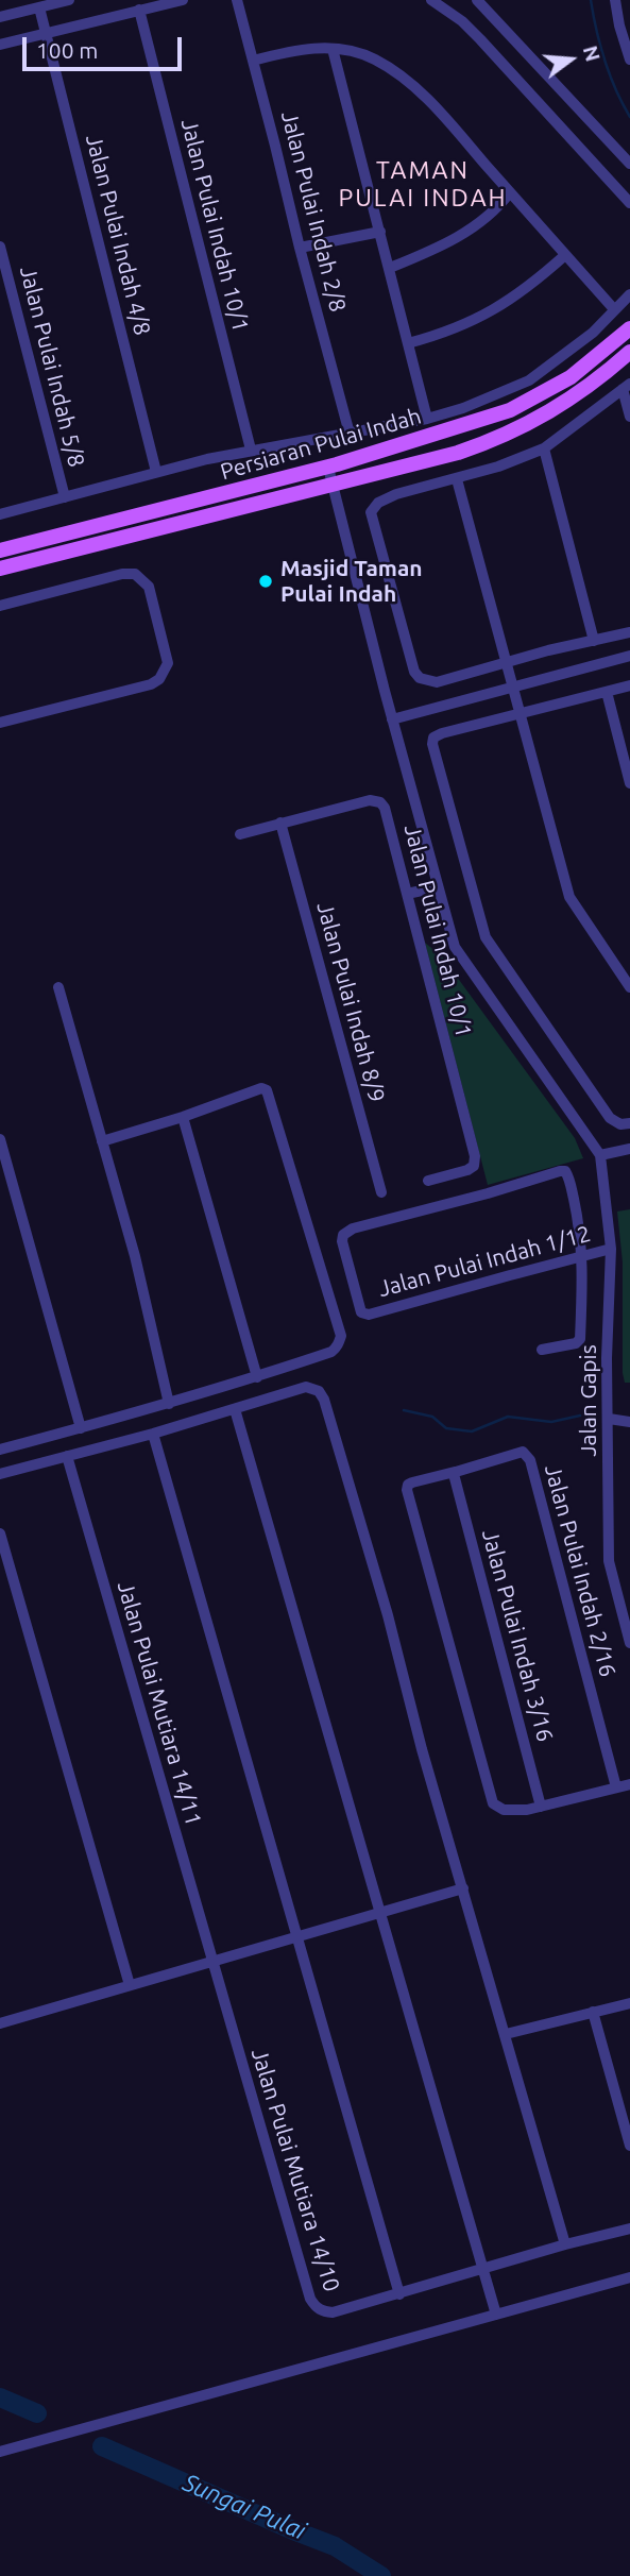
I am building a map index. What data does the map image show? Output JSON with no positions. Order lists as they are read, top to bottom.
{
  "streets": {
    "main road": ["Persiaran Pulai Indah"],
    "street": [
      "Jalan Pulai Indah 2/8",
      "Jalan Pulai Indah 10/1",
      "Jalan Pulai Indah 4/8",
      "Jalan Pulai Indah 5/8",
      "Jalan Pulai Indah 8/9",
      "Jalan Pulai Indah 1/12",
      "Jalan Gapis",
      "Jalan Pulai Indah 2/16",
      "Jalan Pulai Indah 3/16",
      "Jalan Pulai Mutiara 14/11",
      "Jalan Pulai Mutiara 14/10"
    ]
  },
  "crossings": [
    ["Jalan Pulai Indah 10/1", "Persiaran Pulai Indah"],
    ["Jalan Pulai Indah 10/1", "Jalan Pulai Indah 8/9"],
    ["Jalan Pulai Indah 10/1", "Jalan Gapis"],
    ["Jalan Pulai Indah 1/12", "Jalan Gapis"],
    ["Jalan Pulai Indah 2/16", "Jalan Pulai Indah 3/16"],
    ["Jalan Pulai Mutiara 14/11", "Jalan Pulai Mutiara 14/10"]
  ],
  "districts": ["TAMAN PULAI INDAH"],
  "water": ["Sungai Pulai"],
  "places": ["Masjid Taman Pulai Indah"],
  "scale_bar": "100 m",
  "north": "right"
}
